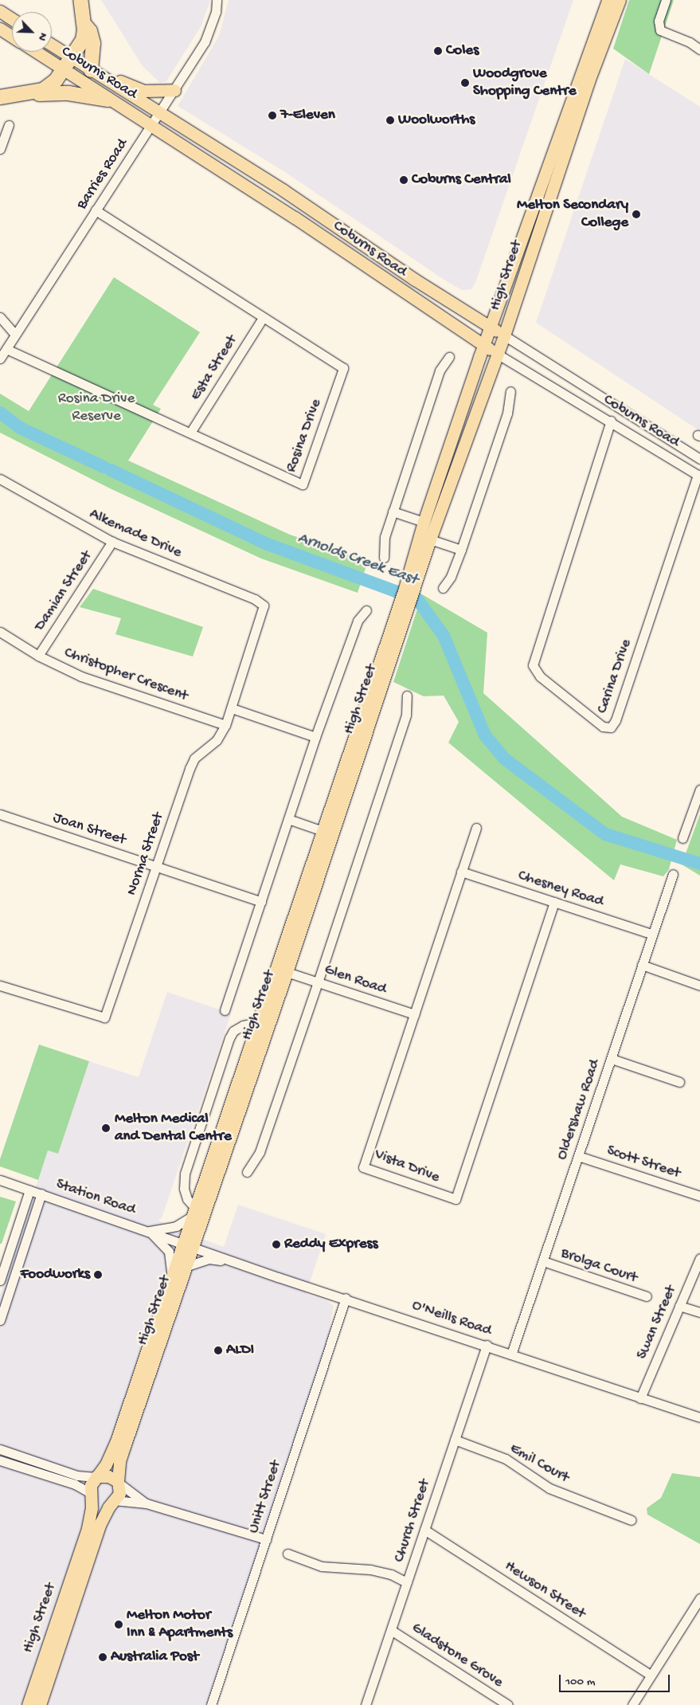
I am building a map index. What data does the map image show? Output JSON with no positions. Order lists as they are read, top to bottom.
{
  "streets": {
    "main road": ["Coburns Road", "High Street"],
    "street": [
      "Barries Road",
      "Esta Street",
      "Rosina Drive",
      "Alkemade Drive",
      "Damian Street",
      "Christopher Crescent",
      "Carina Drive",
      "Joan Street",
      "Norma Street",
      "Chesney Road",
      "Glen Road",
      "Oldershaw Road",
      "Scott Street",
      "Vista Drive",
      "Station Road",
      "Brolga Court",
      "O'Neills Road",
      "Swan Street",
      "Emil Court",
      "Unitt Street",
      "Church Street",
      "Hewson Street",
      "Gladstone Grove"
    ]
  },
  "crossings": [
    ["Coburns Road", "Barries Road"],
    ["Coburns Road", "High Street"],
    ["Coburns Road", "Carina Drive"],
    ["Barries Road", "Rosina Drive"],
    ["High Street", "Joan Street"],
    ["High Street", "Glen Road"],
    ["High Street", "Station Road"],
    ["High Street", "O'Neills Road"],
    ["Esta Street", "Rosina Drive"],
    ["Alkemade Drive", "Damian Street"],
    ["Alkemade Drive", "Norma Street"],
    ["Damian Street", "Christopher Crescent"],
    ["Christopher Crescent", "Norma Street"],
    ["Joan Street", "Norma Street"],
    ["Chesney Road", "Oldershaw Road"],
    ["Chesney Road", "Vista Drive"],
    ["Glen Road", "Vista Drive"],
    ["Oldershaw Road", "Scott Street"],
    ["Oldershaw Road", "Brolga Court"],
    ["Oldershaw Road", "O'Neills Road"],
    ["Station Road", "O'Neills Road"],
    ["O'Neills Road", "Swan Street"],
    ["O'Neills Road", "Unitt Street"],
    ["O'Neills Road", "Church Street"],
    ["Emil Court", "Church Street"],
    ["Church Street", "Hewson Street"],
    ["Church Street", "Gladstone Grove"]
  ],
  "water": ["Arnolds Creek East"],
  "parks": ["Rosina Drive Reserve"],
  "places": [
    "Coles",
    "Woodgrove Shopping Centre",
    "7-Eleven",
    "Woolworths",
    "Coburns Central",
    "Melton Secondary College",
    "Melton Medical and Dental Centre",
    "Reddy Express",
    "Foodworks",
    "ALDI",
    "Melton Motor Inn & Apartments",
    "Australia Post"
  ],
  "scale_bar": "100 m",
  "north": "bottom right"
}
